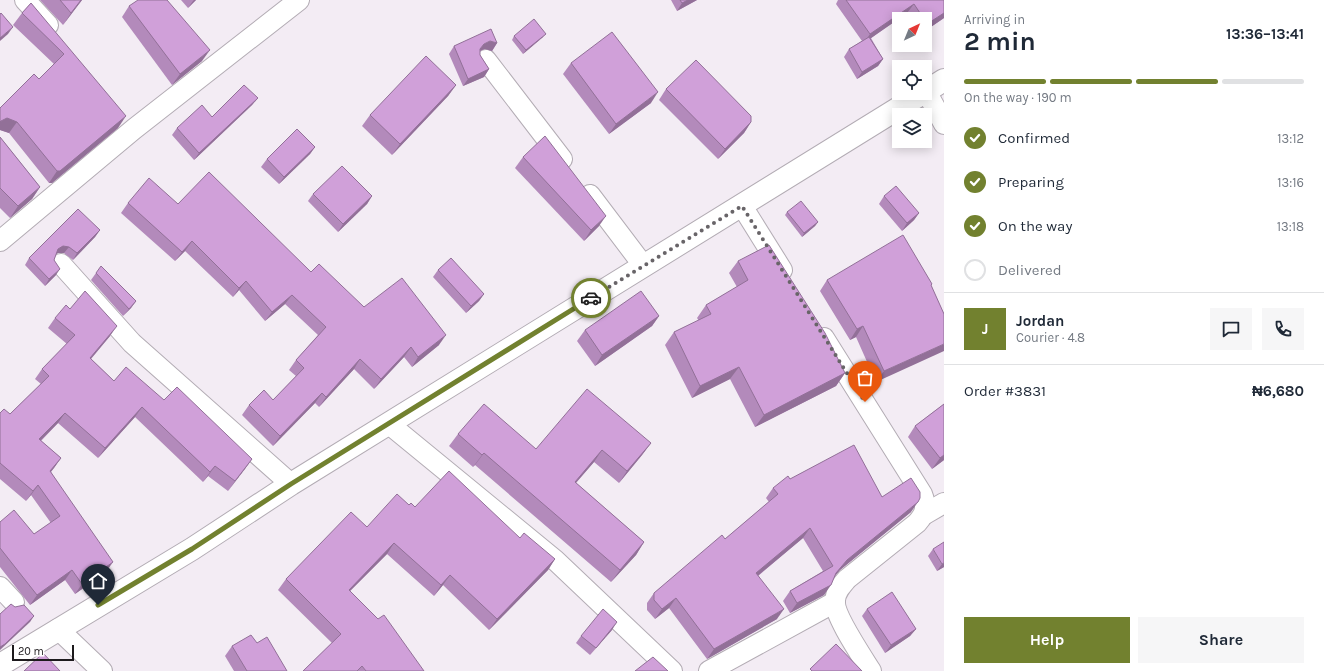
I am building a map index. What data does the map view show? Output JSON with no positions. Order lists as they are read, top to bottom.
{
  "scale_bar": "20 m",
  "north": "top right",
  "page": {
    "heading": ["2 min", "Arriving in", "13:36–13:41"],
    "panel": [
      "Jordan",
      "Courier · 4.8",
      "Order #3831",
      "₦6,680"
    ],
    "bar": "On the way · 190 m",
    "list": [
      ["Confirmed", "13:12"],
      ["Preparing", "13:16"],
      ["On the way", "13:18"],
      "Delivered"
    ],
    "round": "J",
    "buttons": ["Help", "Share"],
    "scale": "20 m"
  }
}
